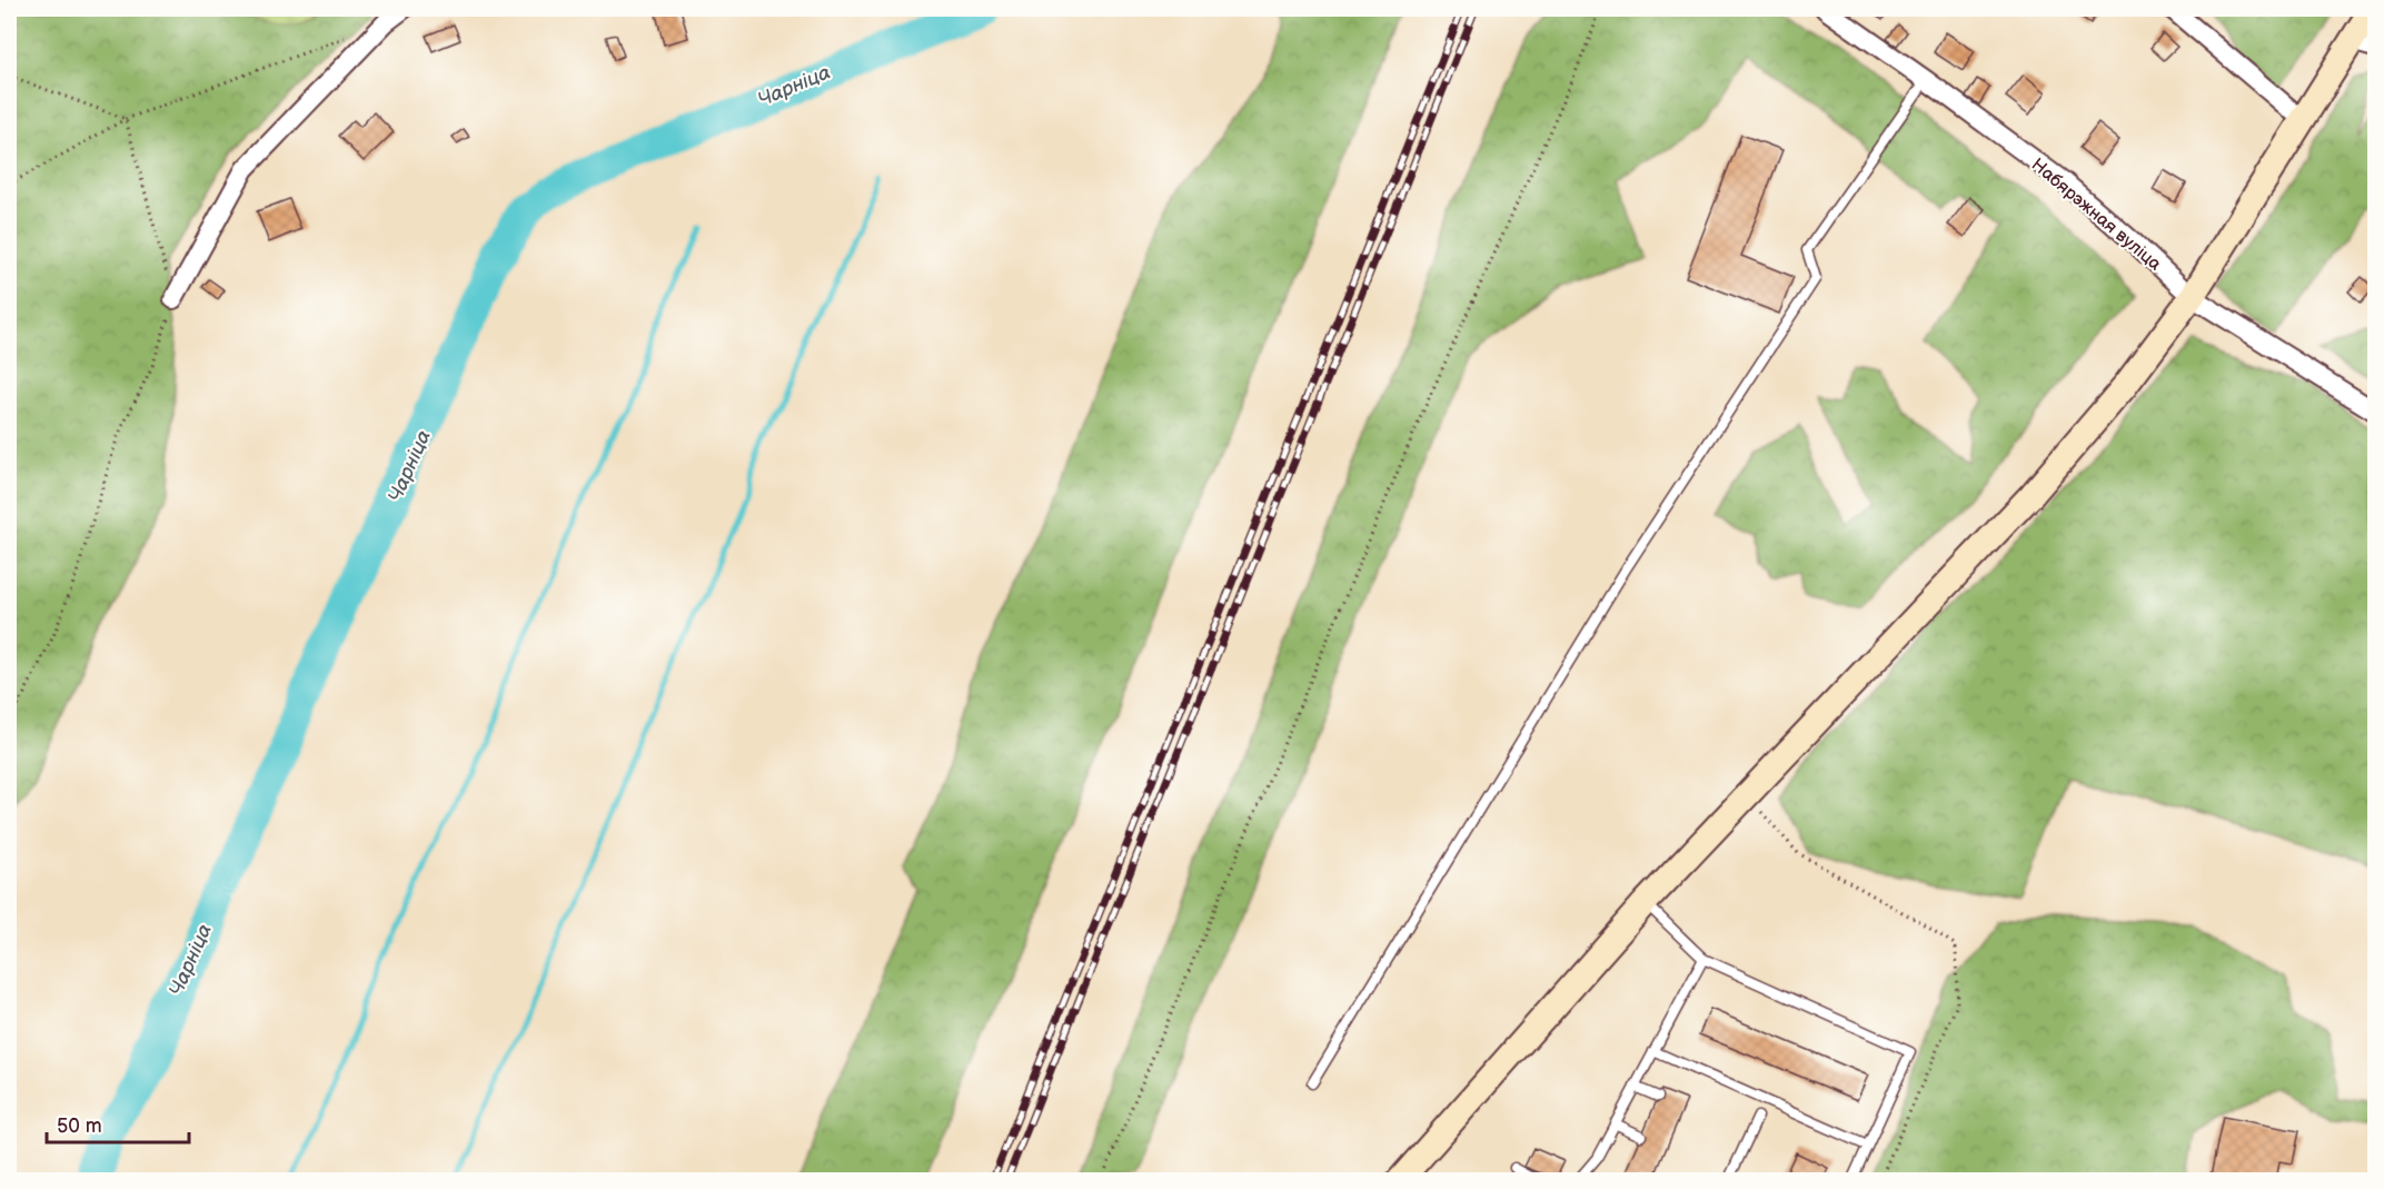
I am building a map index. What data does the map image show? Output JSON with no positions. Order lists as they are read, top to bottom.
{
  "streets": {
    "street": ["Набярэжная вуліца"]
  },
  "water": ["Чарніца"],
  "scale_bar": "50 m"
}
